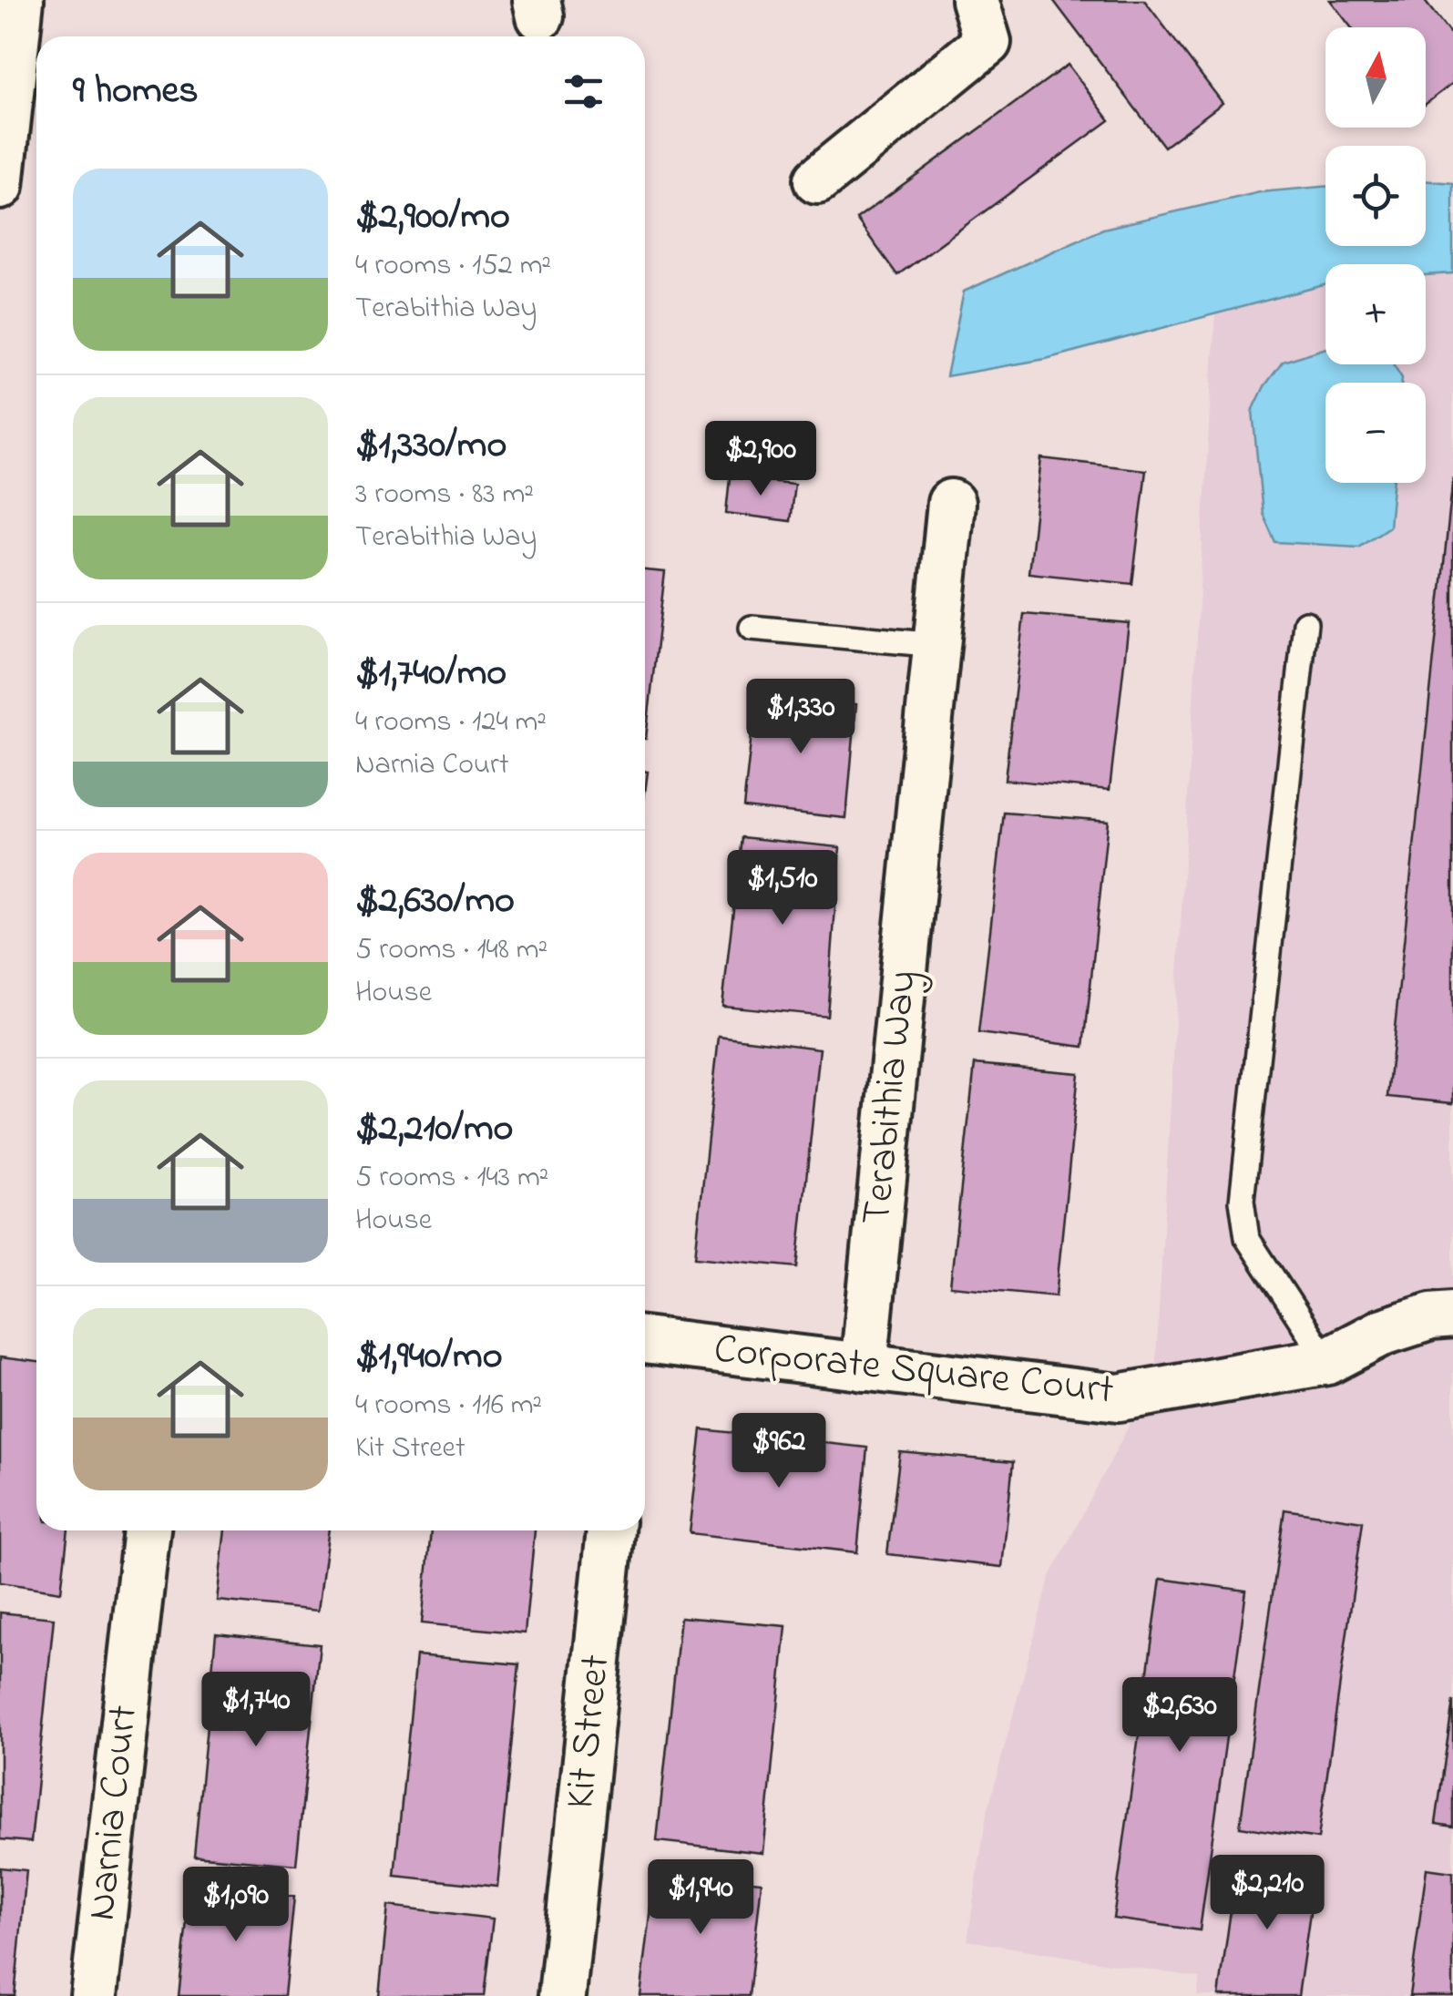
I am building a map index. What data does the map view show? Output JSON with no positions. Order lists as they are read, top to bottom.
{
  "streets": {
    "street": [
      "Terabithia Way",
      "Corporate Square Court",
      "Kit Street",
      "Narnia Court"
    ]
  },
  "crossings": [
    ["Terabithia Way", "Corporate Square Court"]
  ],
  "north": "top",
  "page": {
    "map_buttons": ["+", "−"],
    "heading": "9 homes",
    "list": [
      {
        "name": "$2,900/mo",
        "note": "4 rooms · 152 m² · Terabithia Way"
      },
      {
        "name": "$1,330/mo",
        "note": "3 rooms · 83 m² · Terabithia Way"
      },
      {
        "name": "$1,740/mo",
        "note": "4 rooms · 124 m² · Narnia Court"
      },
      {
        "name": "$2,630/mo",
        "note": "5 rooms · 148 m² · House"
      },
      {
        "name": "$2,210/mo",
        "note": "5 rooms · 143 m² · House"
      },
      {
        "name": "$1,940/mo",
        "note": "4 rooms · 116 m² · Kit Street"
      }
    ],
    "price": [
      "$2,900",
      "$1,330",
      "$1,510",
      "$962",
      "$1,740",
      "$2,630",
      "$2,210",
      "$1,940",
      "$1,090"
    ]
  }
}
